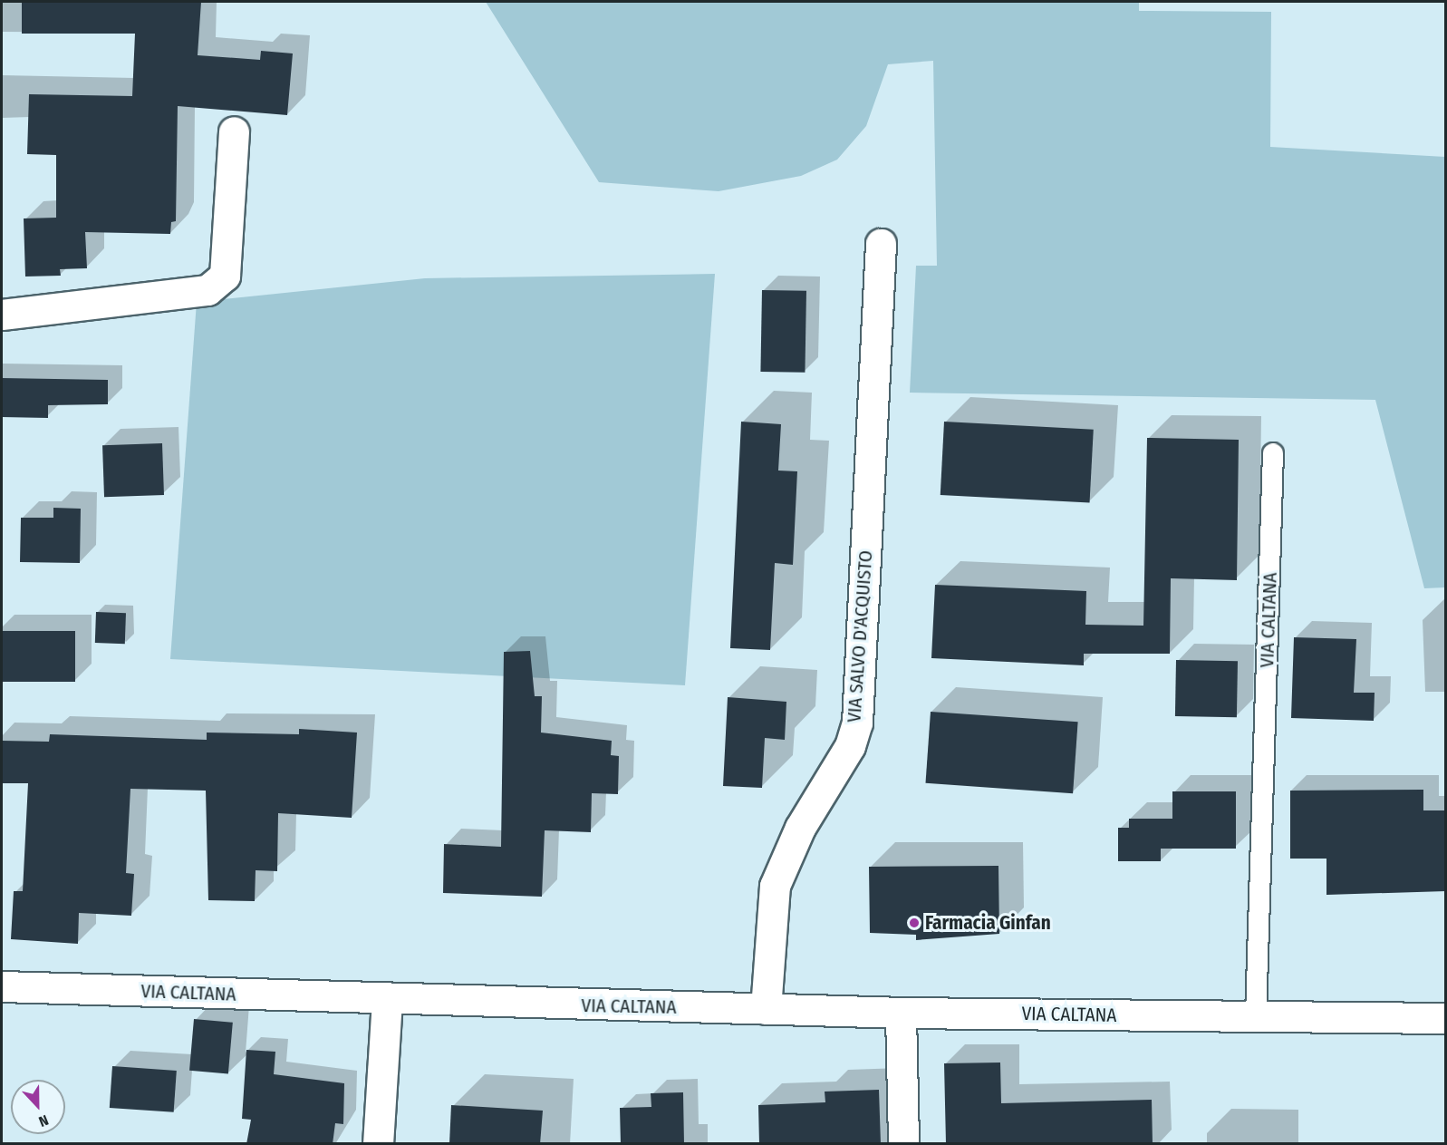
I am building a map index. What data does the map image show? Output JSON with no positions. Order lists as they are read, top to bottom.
{
  "streets": {
    "main road": ["VIA CALTANA", "VIA SALVO D'ACQUISTO"]
  },
  "crossings": [
    ["VIA CALTANA", "VIA SALVO D'ACQUISTO"]
  ],
  "places": ["Farmacia Ginfan"],
  "north": "bottom"
}
